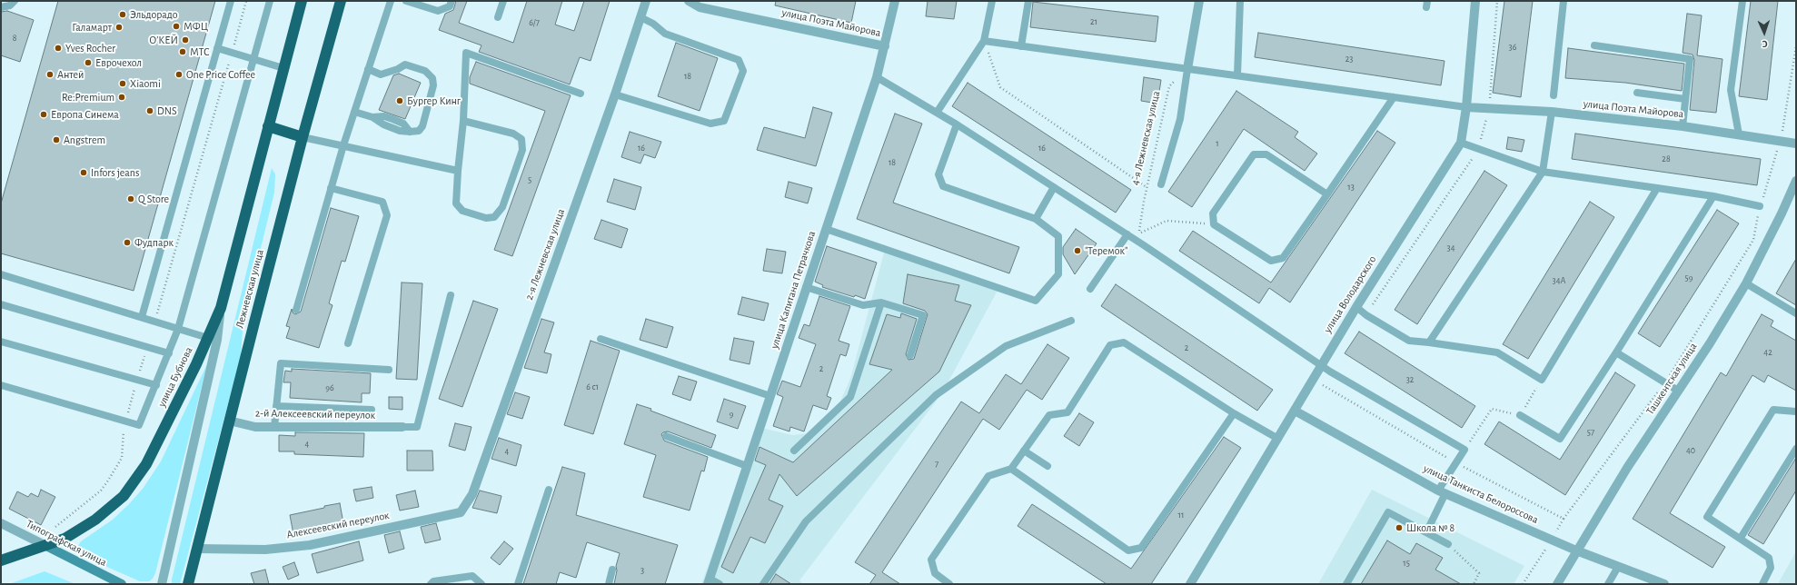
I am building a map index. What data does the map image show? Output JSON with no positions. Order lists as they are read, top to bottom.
{
  "streets": {
    "highway": ["Лежневская улица", "улица Бубнова"],
    "street": [
      "улица Поэта Майорова",
      "2-я Лежневская улица",
      "улица Капитана Петрачкова",
      "улица Володарского",
      "Ташкентская улица",
      "2-й Алексеевский переулок",
      "улица Танкиста Белороссова",
      "Алексеевский переулок",
      "Типографская улица"
    ],
    "path": ["4-я Лежневская улица"]
  },
  "crossings": [
    ["улица Поэта Майорова", "улица Капитана Петрачкова"],
    ["улица Поэта Майорова", "улица Володарского"],
    ["2-я Лежневская улица", "Алексеевский переулок"],
    ["Лежневская улица", "улица Бубнова"],
    ["Лежневская улица", "2-й Алексеевский переулок"],
    ["Лежневская улица", "Алексеевский переулок"],
    ["улица Володарского", "улица Танкиста Белороссова"],
    ["улица Бубнова", "Типографская улица"],
    ["Ташкентская улица", "улица Танкиста Белороссова"]
  ],
  "places": [
    "Эльдорадо",
    "МФЦ",
    "Галамарт",
    "О’КЕЙ",
    "Yves Rocher",
    "МТС",
    "Еврочехол",
    "Антей",
    "One Price Coffee",
    "Xiaomi",
    "Re:Premium",
    "Бургер Кинг",
    "DNS",
    "Европа Синема",
    "Angstrem",
    "Infors jeans",
    "Q Store",
    "Фудпарк",
    "\"Теремок\"",
    "Школа № 8"
  ],
  "house_numbers": [
    "21",
    "6/7",
    "8",
    "36",
    "23",
    "18",
    "1",
    "16",
    "16",
    "28",
    "18",
    "5",
    "13",
    "34",
    "59",
    "34А",
    "2",
    "42",
    "2",
    "32",
    "6 c1",
    "96",
    "9",
    "57",
    "4",
    "40",
    "4",
    "7",
    "11",
    "15",
    "3"
  ],
  "north": "bottom"
}
